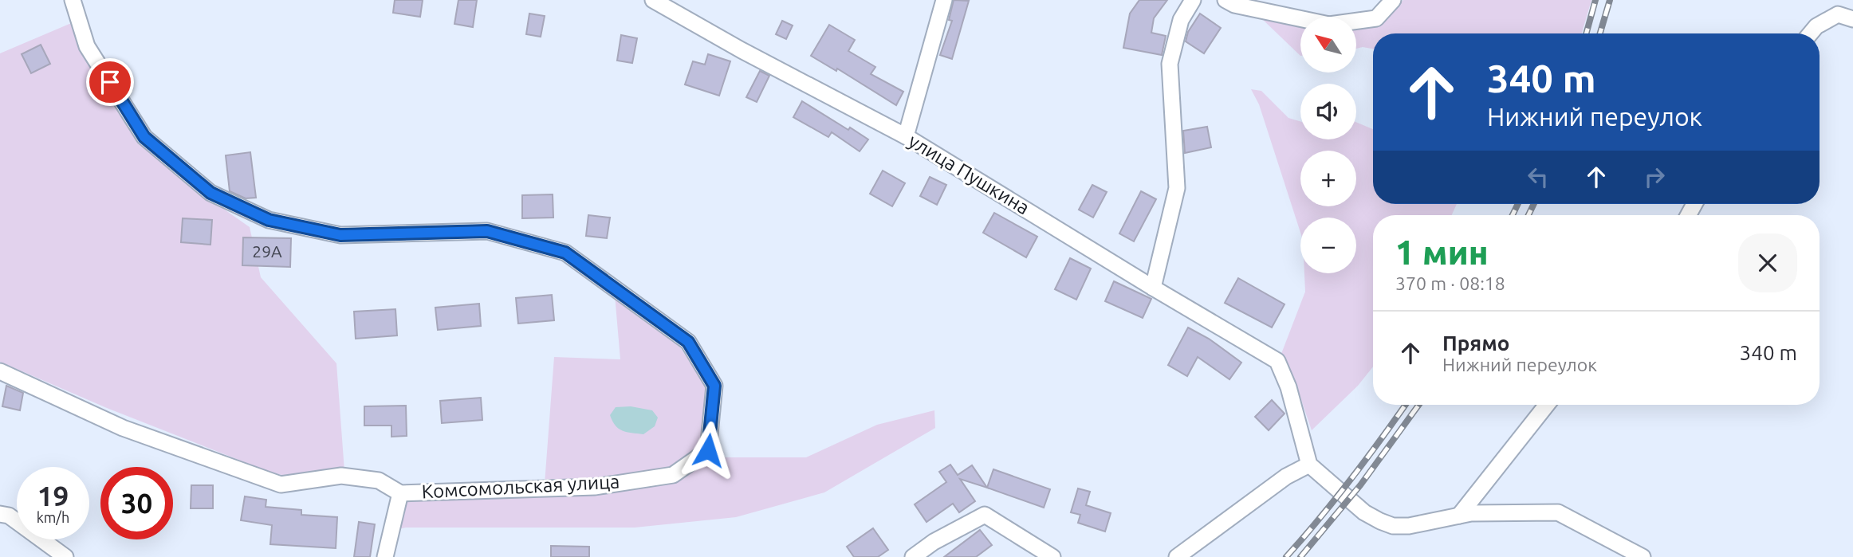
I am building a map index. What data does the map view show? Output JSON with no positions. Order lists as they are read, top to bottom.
{
  "streets": {
    "street": ["улица Пушкина", "Комсомольская улица"]
  },
  "house_numbers": ["29А"],
  "north": "top left",
  "page": {
    "map_buttons": ["+", "−"],
    "turn": ["340 m", "Нижний переулок"],
    "heading": ["1 мин", "370 m · 08:18"],
    "list": [
      {
        "name": "Прямо",
        "note": "Нижний переулок",
        "value": "340 m"
      }
    ],
    "speed": "19 km/h",
    "limit": "30"
  }
}
